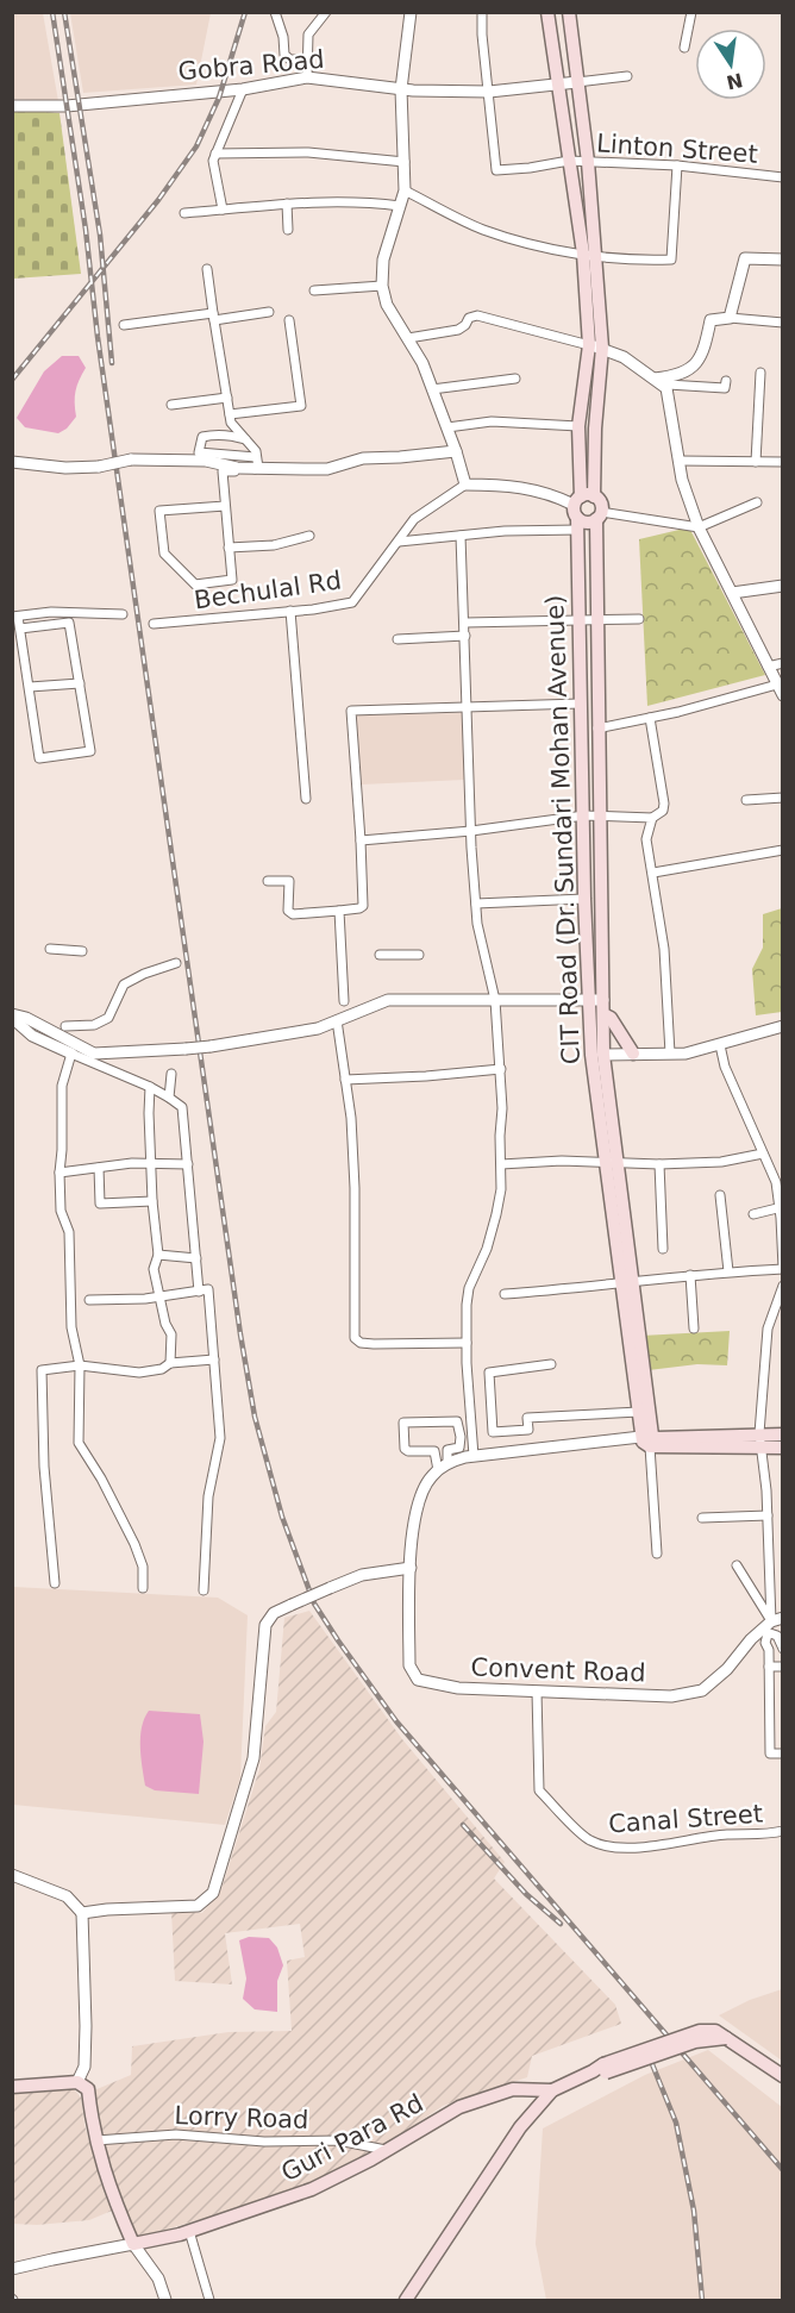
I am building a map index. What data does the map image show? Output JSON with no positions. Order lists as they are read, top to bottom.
{
  "streets": {
    "main road": ["CIT Road (Dr. Sundari Mohan Avenue)", "Guri Para Rd"],
    "street": [
      "Gobra Road",
      "Linton Street",
      "Bechulal Rd",
      "Convent Road",
      "Canal Street",
      "Lorry Road"
    ]
  },
  "crossings": [
    ["Convent Road", "Canal Street"],
    ["Lorry Road", "Guri Para Rd"]
  ],
  "north": "bottom"
}
